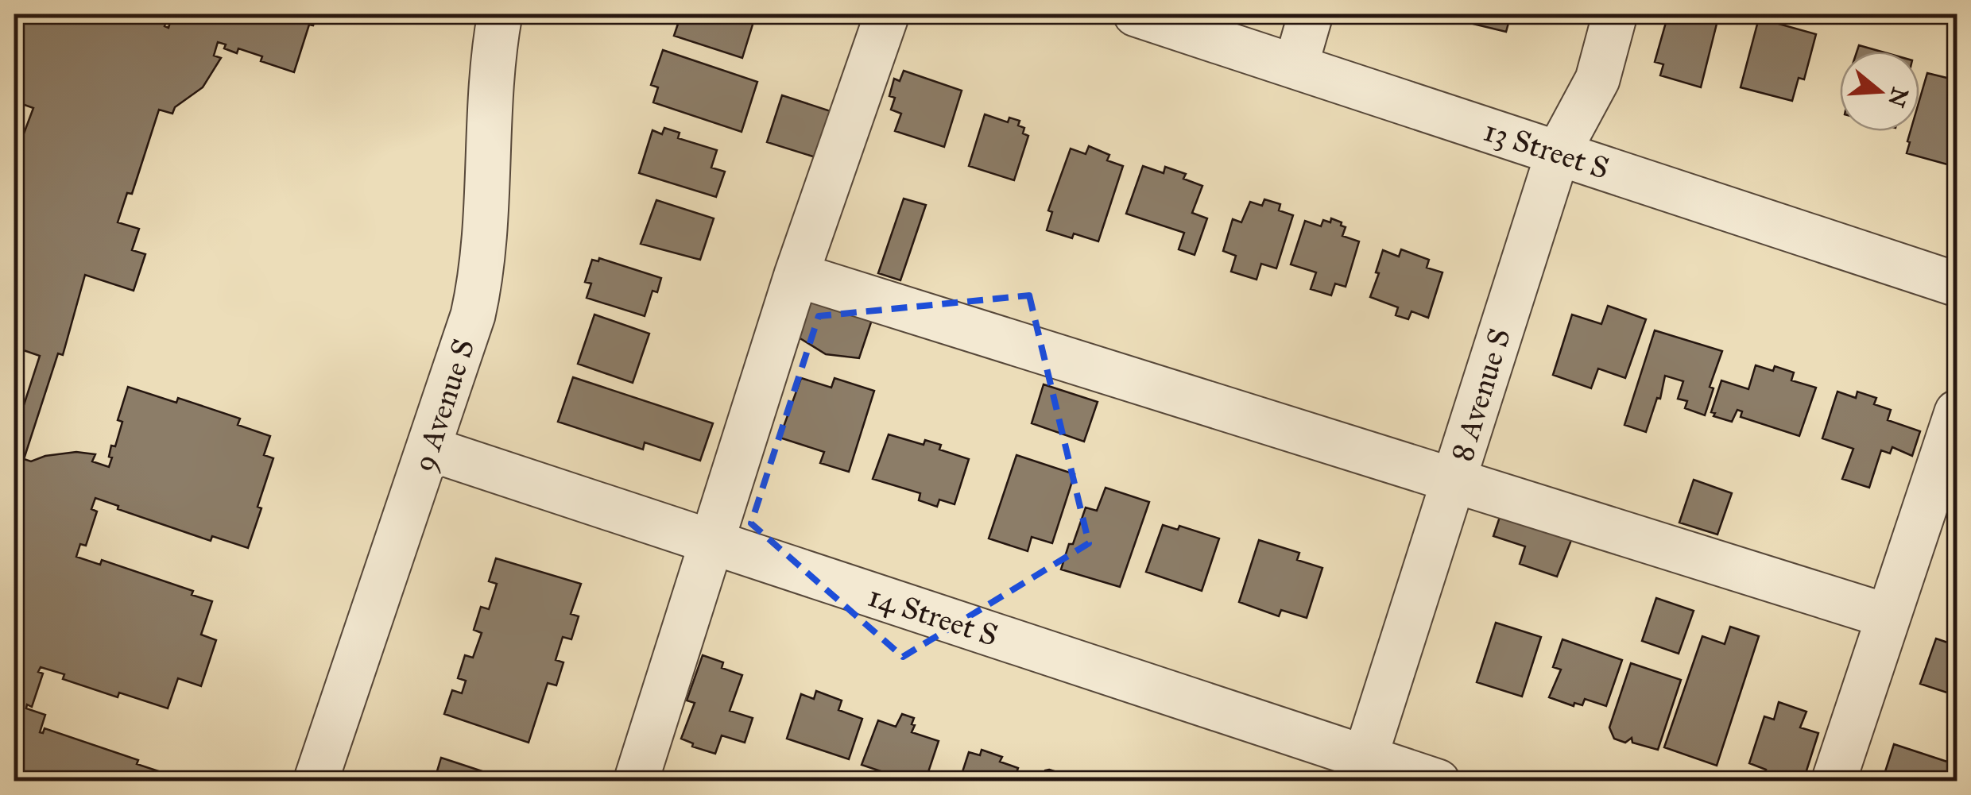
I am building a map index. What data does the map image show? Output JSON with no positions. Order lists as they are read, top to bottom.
{
  "streets": {
    "street": [
      "13 Street S",
      "8 Avenue S",
      "9 Avenue S",
      "14 Street S"
    ]
  },
  "crossings": [
    ["13 Street S", "8 Avenue S"],
    ["8 Avenue S", "14 Street S"],
    ["9 Avenue S", "14 Street S"]
  ],
  "north": "right"
}
